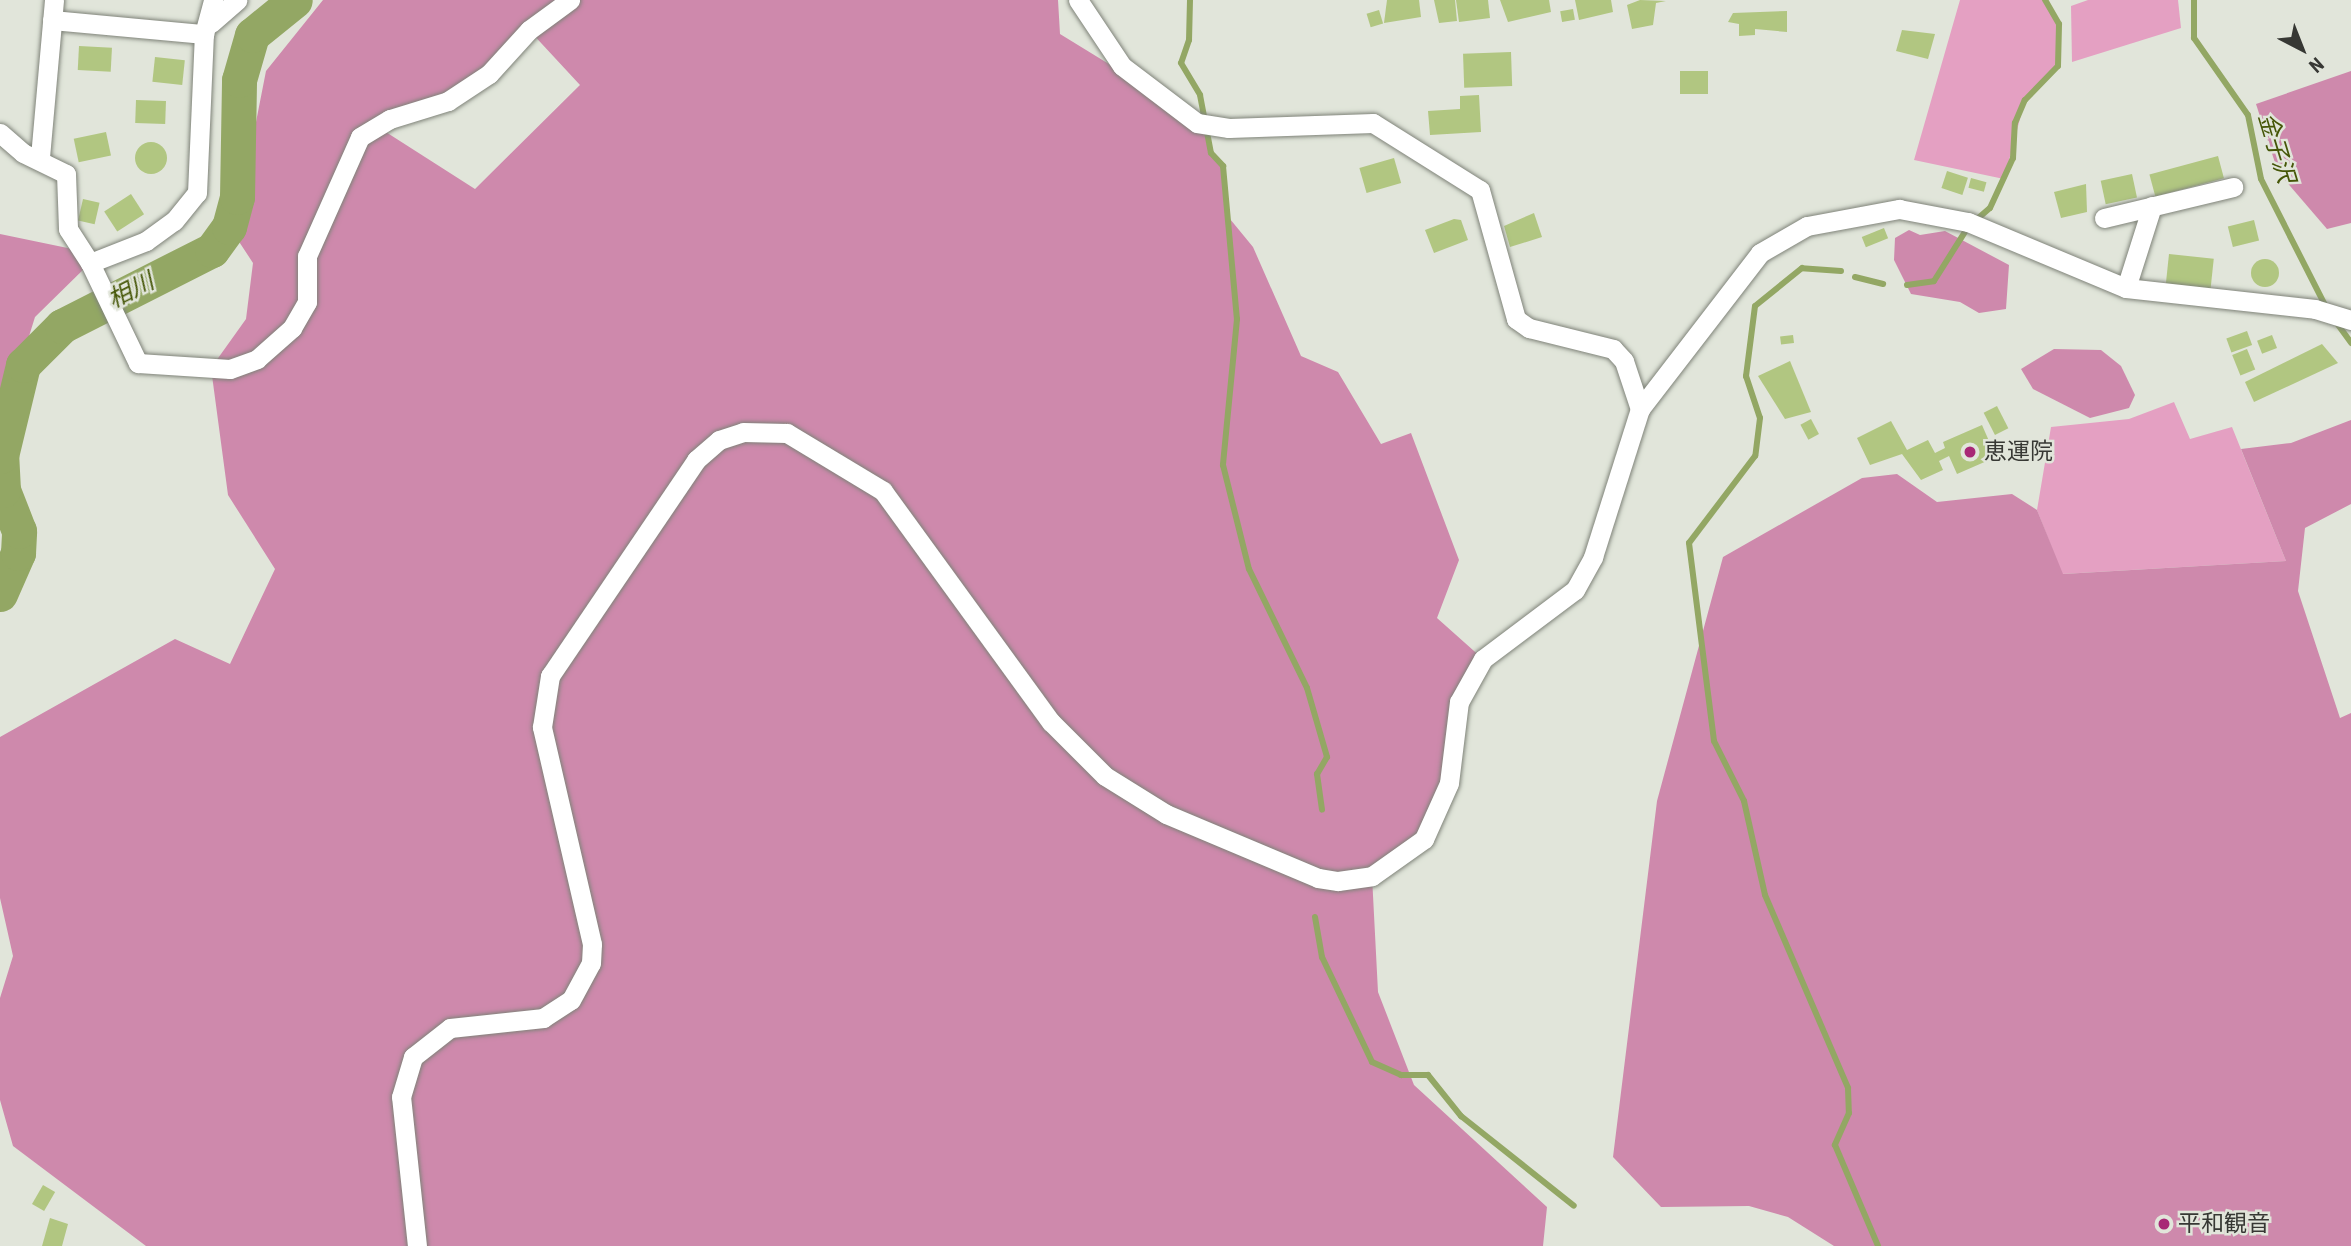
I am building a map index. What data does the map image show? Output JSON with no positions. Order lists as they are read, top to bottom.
{
  "water": ["金子沢", "相川"],
  "places": ["恵運院", "平和観音"],
  "north": "bottom right"
}
